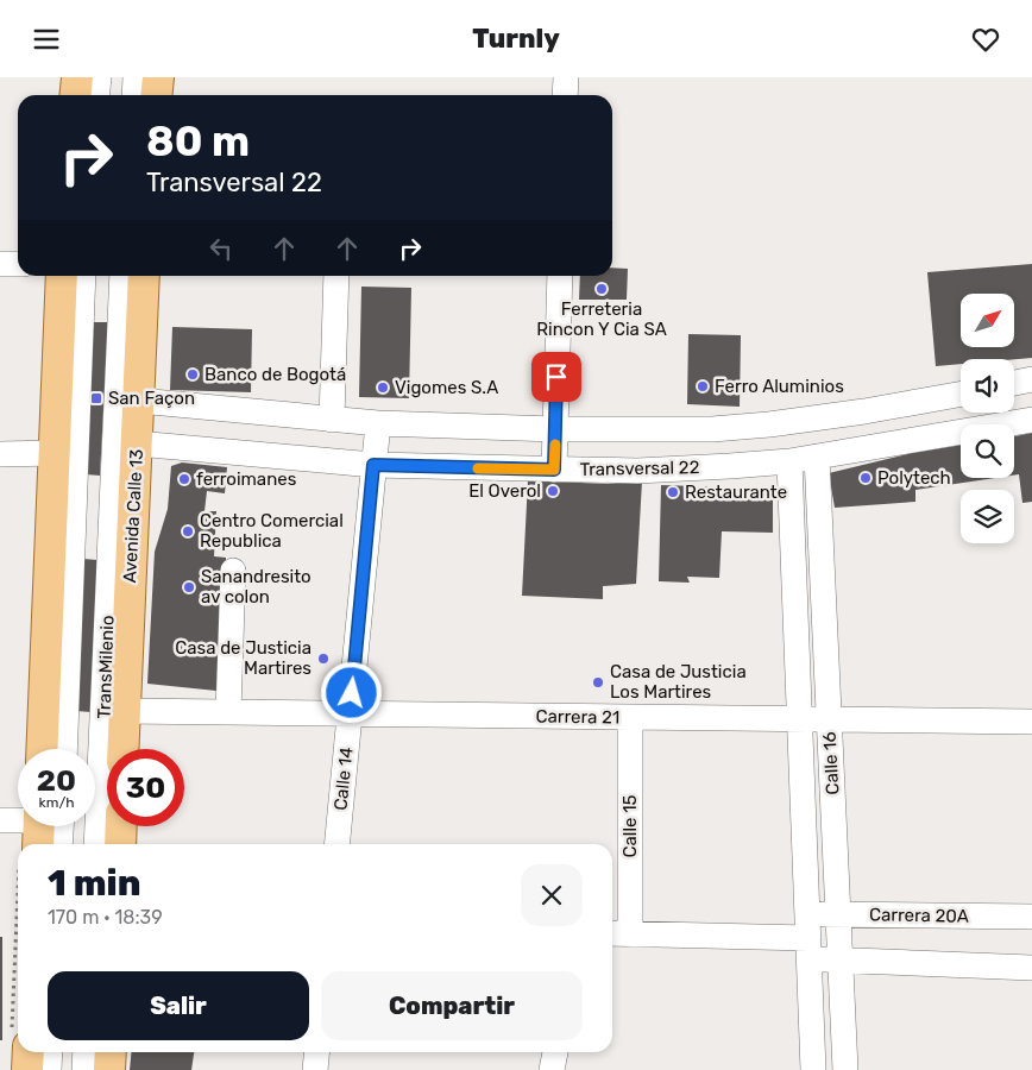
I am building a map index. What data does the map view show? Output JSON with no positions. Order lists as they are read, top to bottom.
{
  "streets": {
    "main road": ["Avenida Calle 13"],
    "street": [
      "Transversal 22",
      "TransMilenio",
      "Carrera 21",
      "Calle 16",
      "Calle 14",
      "Calle 15",
      "Carrera 20A"
    ]
  },
  "crossings": [
    ["Transversal 22", "Avenida Calle 13"],
    ["Transversal 22", "Calle 16"],
    ["Transversal 22", "Calle 14"],
    ["Avenida Calle 13", "Carrera 21"],
    ["Carrera 21", "Calle 16"],
    ["Carrera 21", "Calle 14"],
    ["Carrera 21", "Calle 15"],
    ["Calle 16", "Carrera 20A"],
    ["Calle 15", "Carrera 20A"]
  ],
  "places": {
    "other": [
      "Ferreteria Rincon Y Cia SA",
      "Banco de Bogotá",
      "Ferro Aluminios",
      "Vigomes S.A",
      "Polytech",
      "ferroimanes",
      "El Overol",
      "Restaurante",
      "Centro Comercial Republica",
      "Sanandresito av colon",
      "Casa de Justicia Martires",
      "Casa de Justicia Los Martires"
    ],
    "transit": ["San Façon"]
  },
  "north": "top right",
  "page": {
    "header": "Turnly",
    "turn": ["80 m", "Transversal 22"],
    "speed": "20 km/h",
    "limit": "30",
    "heading": ["1 min", "170 m · 18:39"],
    "buttons": ["Salir", "Compartir"]
  }
}
